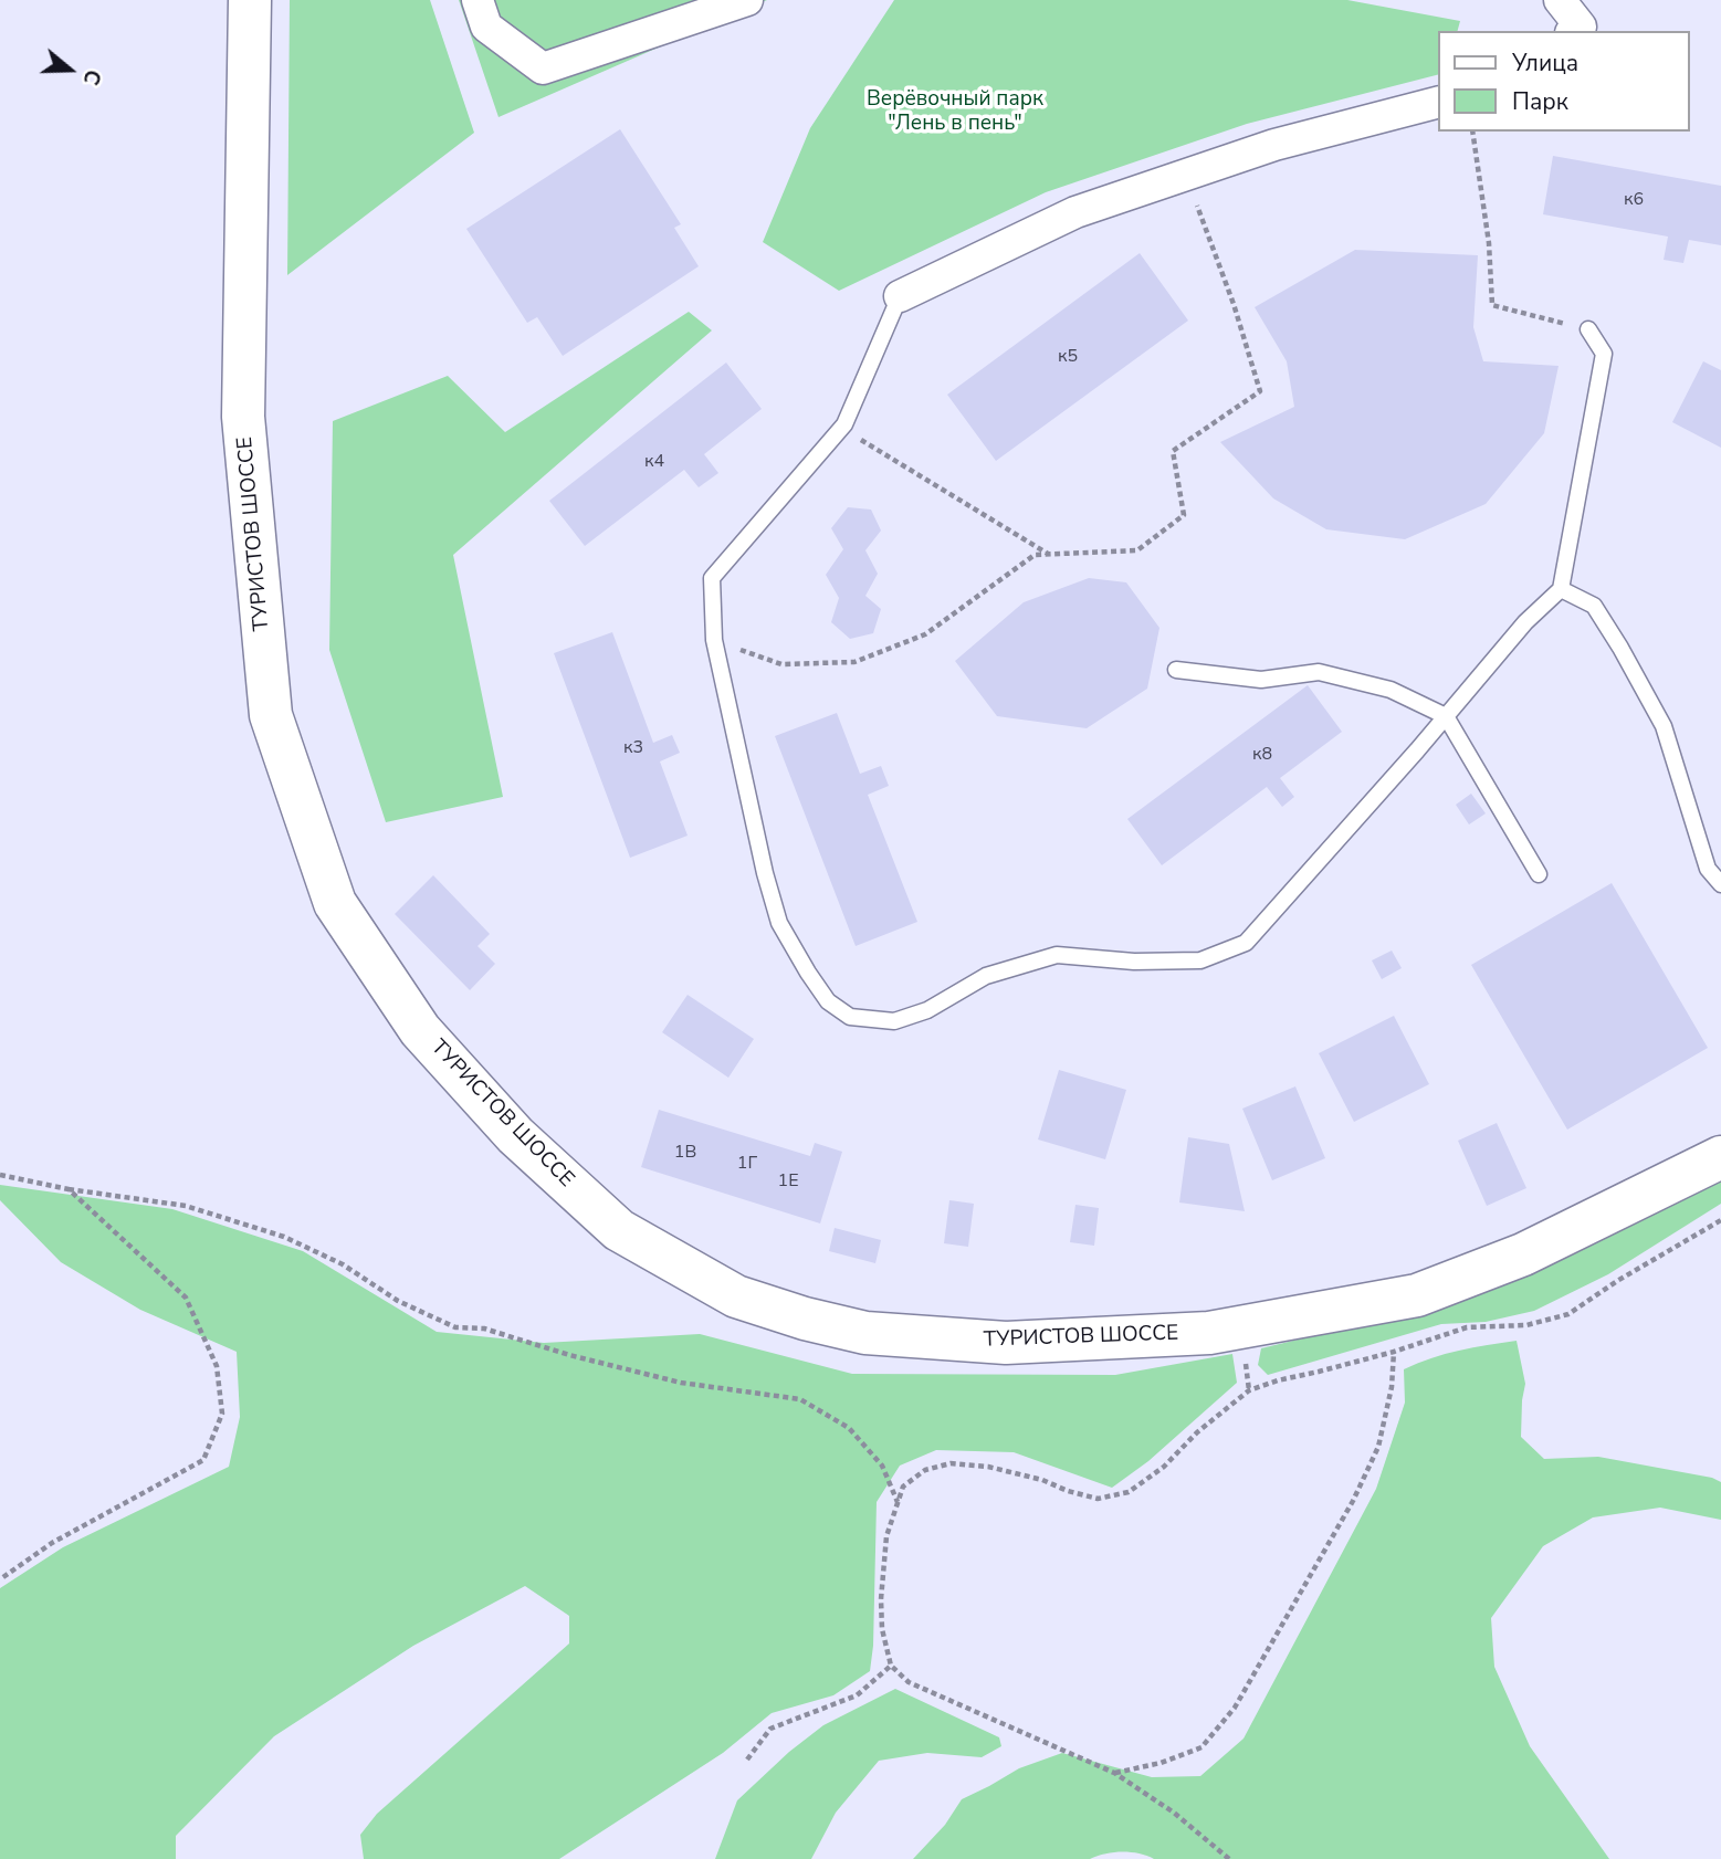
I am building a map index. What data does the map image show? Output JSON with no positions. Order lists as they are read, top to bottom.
{
  "streets": {
    "main road": ["ТУРИСТОВ ШОССЕ"]
  },
  "parks": ["Верёвочный парк \"Лень в пень\""],
  "house_numbers": [
    "к6",
    "к5",
    "к4",
    "к3",
    "к8",
    "1В",
    "1Г",
    "1Е"
  ],
  "legend": ["Улица", "Парк"],
  "north": "right"
}
